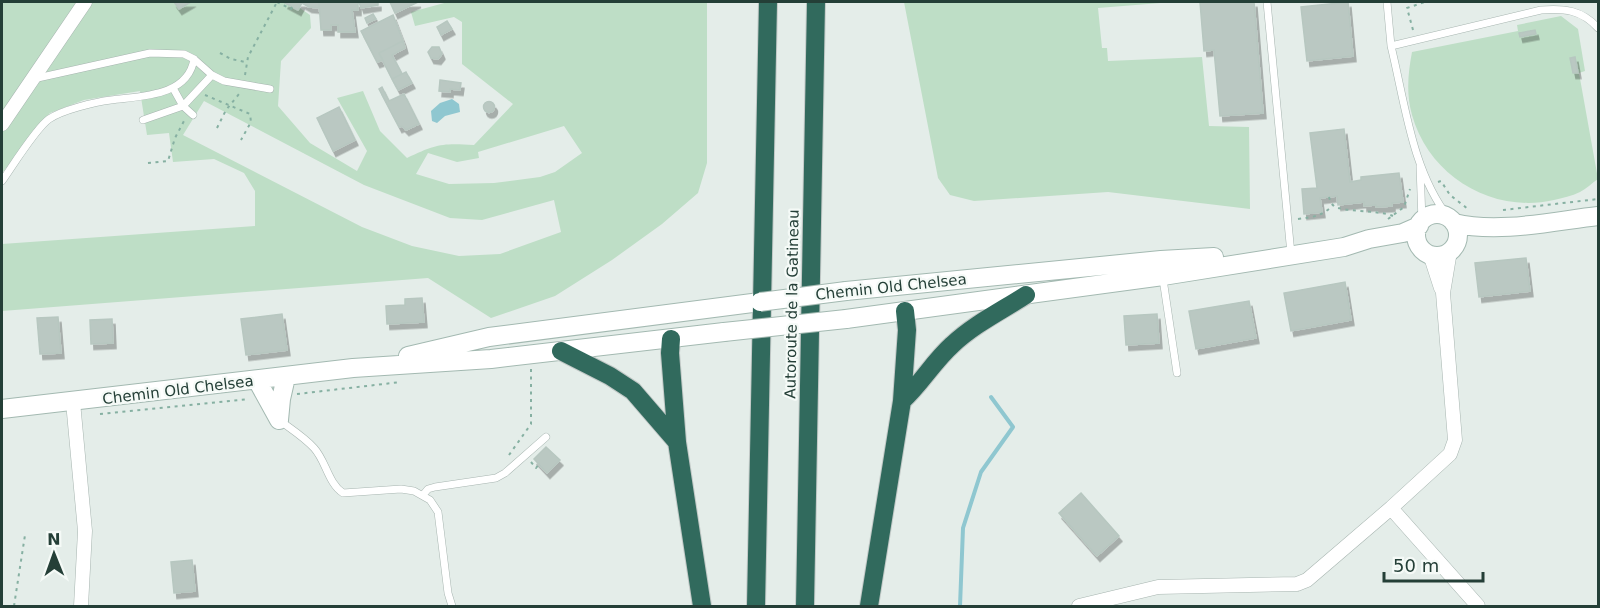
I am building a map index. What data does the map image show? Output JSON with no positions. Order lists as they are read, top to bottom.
{
  "streets": {
    "highway": ["Autoroute de la Gatineau"],
    "street": ["Chemin Old Chelsea"]
  },
  "scale_bar": "50 m",
  "north": "top"
}
